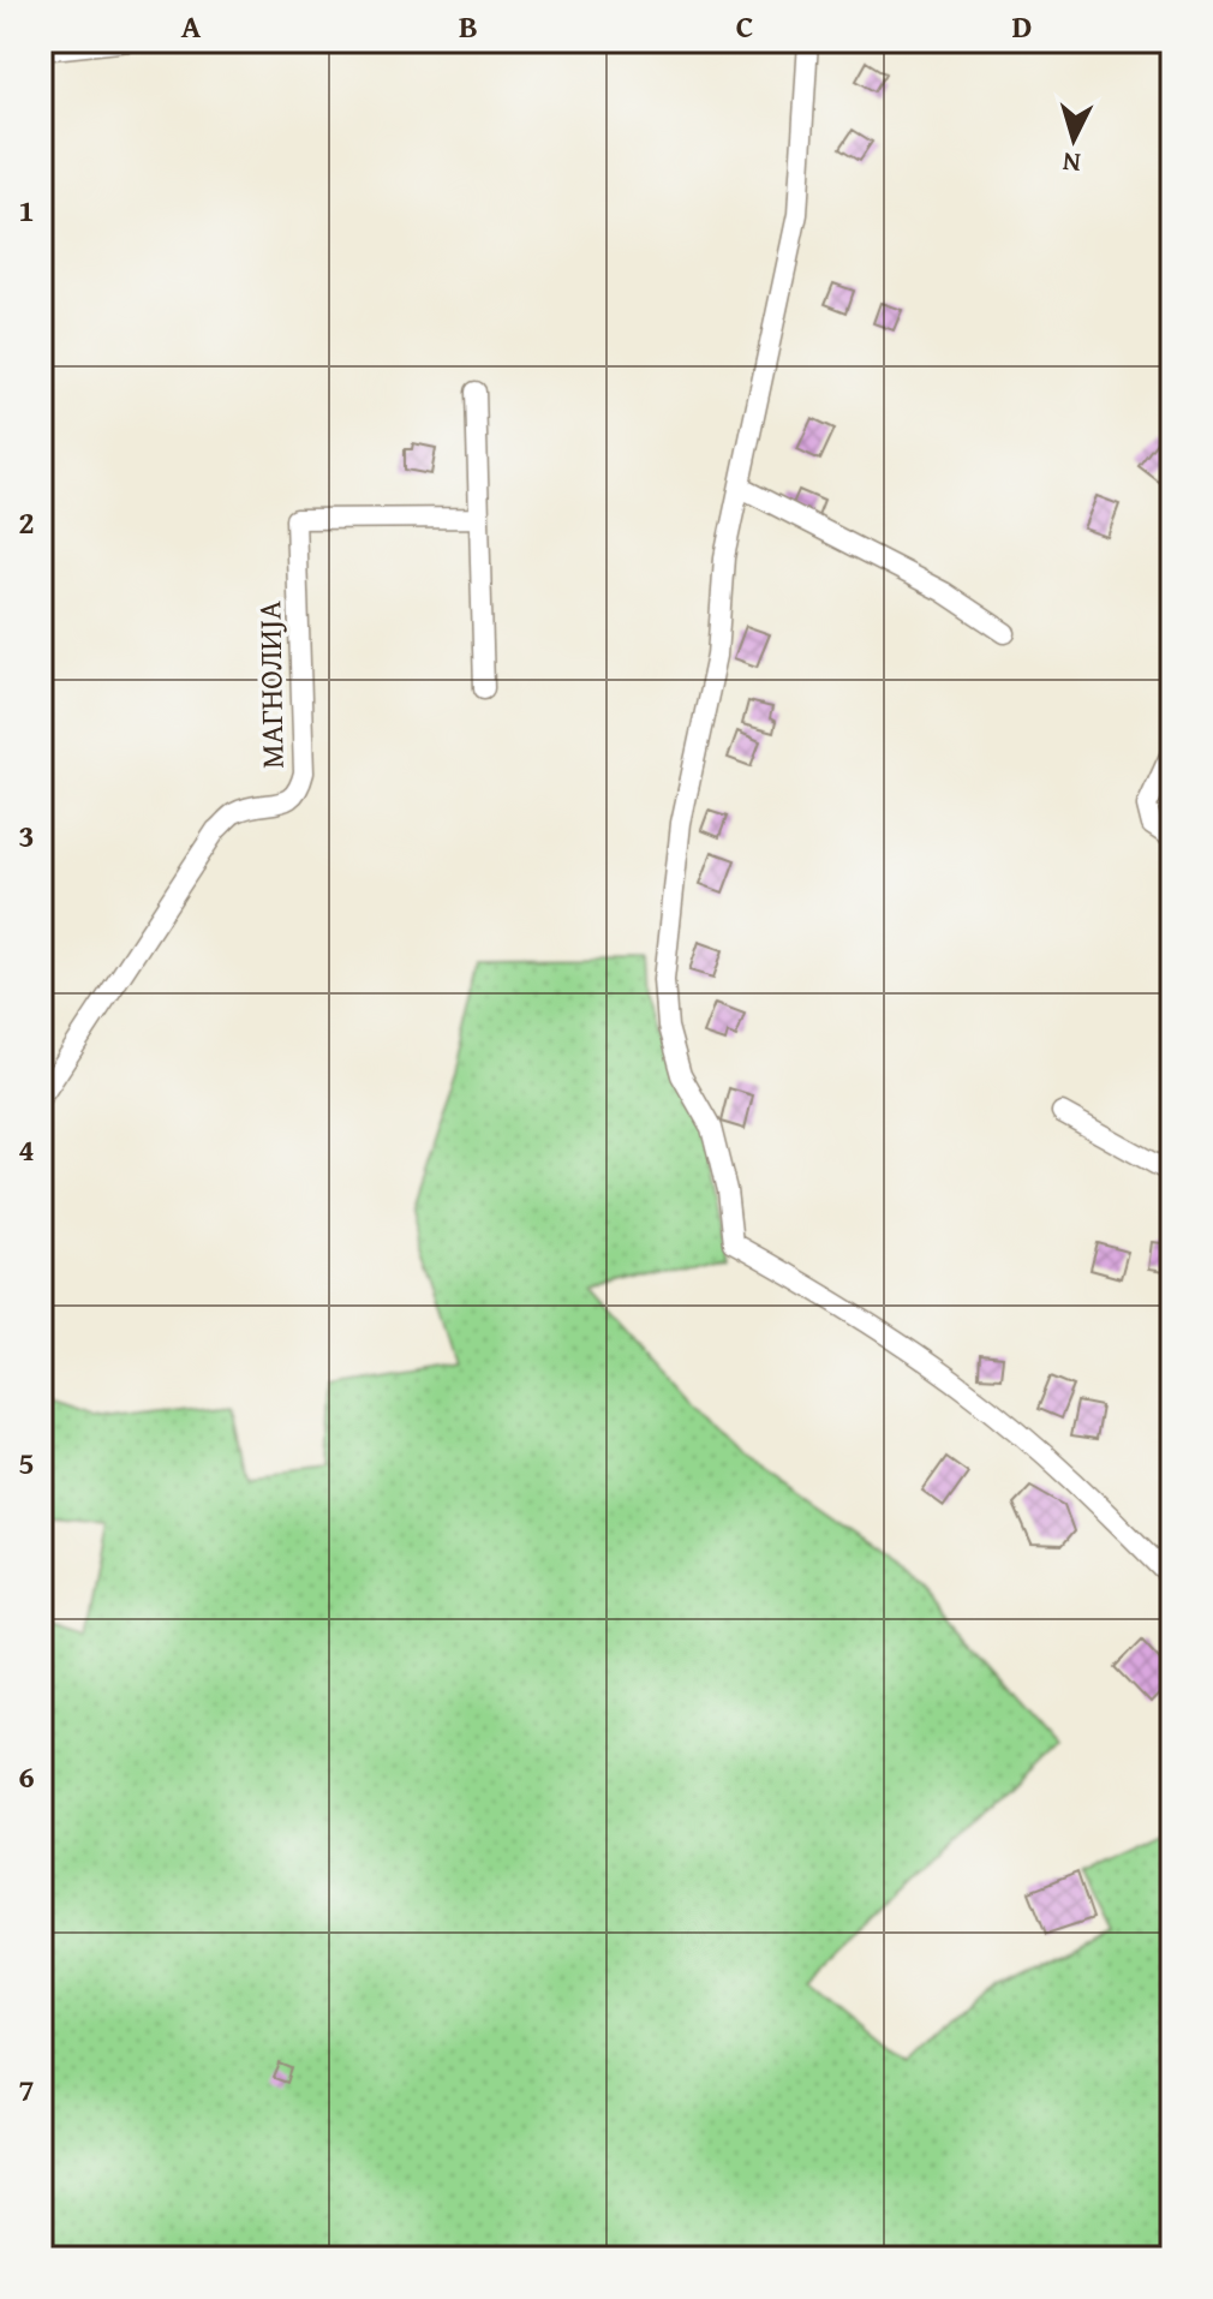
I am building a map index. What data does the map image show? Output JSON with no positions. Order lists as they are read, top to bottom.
{
  "streets": {
    "street": ["МАГНОЛИЈА"]
  },
  "north": "bottom",
  "grid": {
    "columns": [
      "A",
      "B",
      "C",
      "D"
    ],
    "rows": [
      "1",
      "2",
      "3",
      "4",
      "5",
      "6",
      "7"
    ]
  }
}
